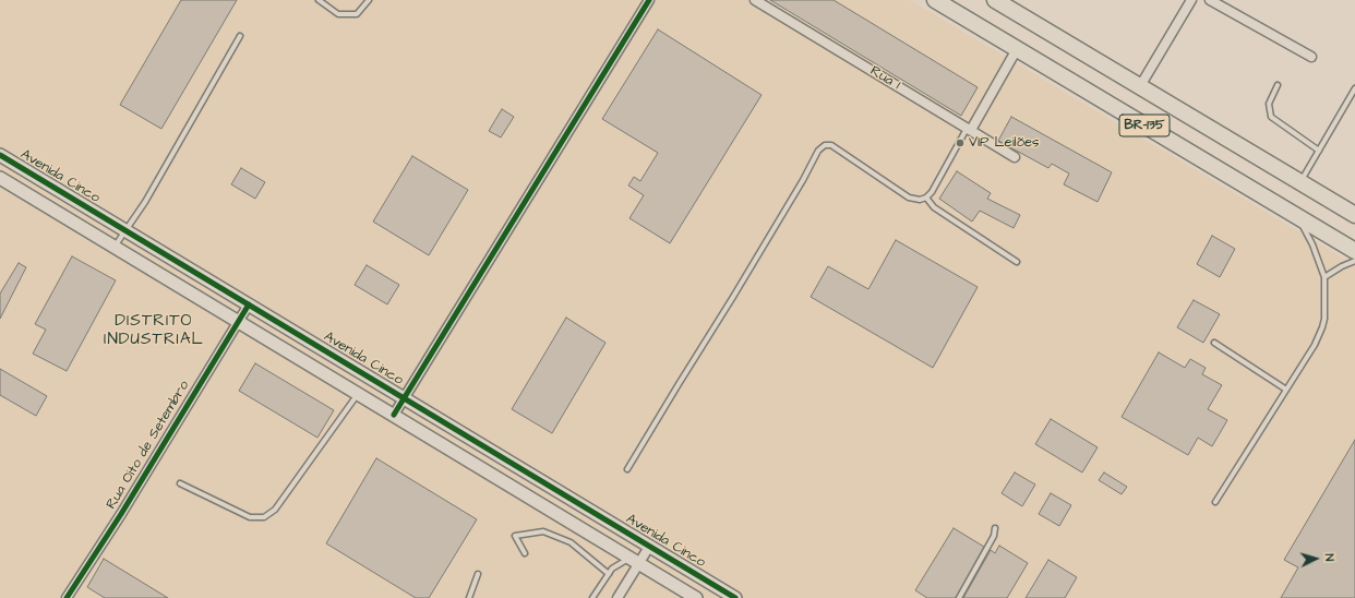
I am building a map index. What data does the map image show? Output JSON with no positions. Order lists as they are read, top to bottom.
{
  "streets": {
    "highway": ["BR-135"],
    "street": ["Rua 1", "Avenida Cinco", "Rua Oito de Setembro"]
  },
  "crossings": [
    ["Avenida Cinco", "Rua Oito de Setembro"]
  ],
  "districts": ["DISTRITO INDUSTRIAL"],
  "places": ["VIP Leilões"],
  "north": "right"
}
